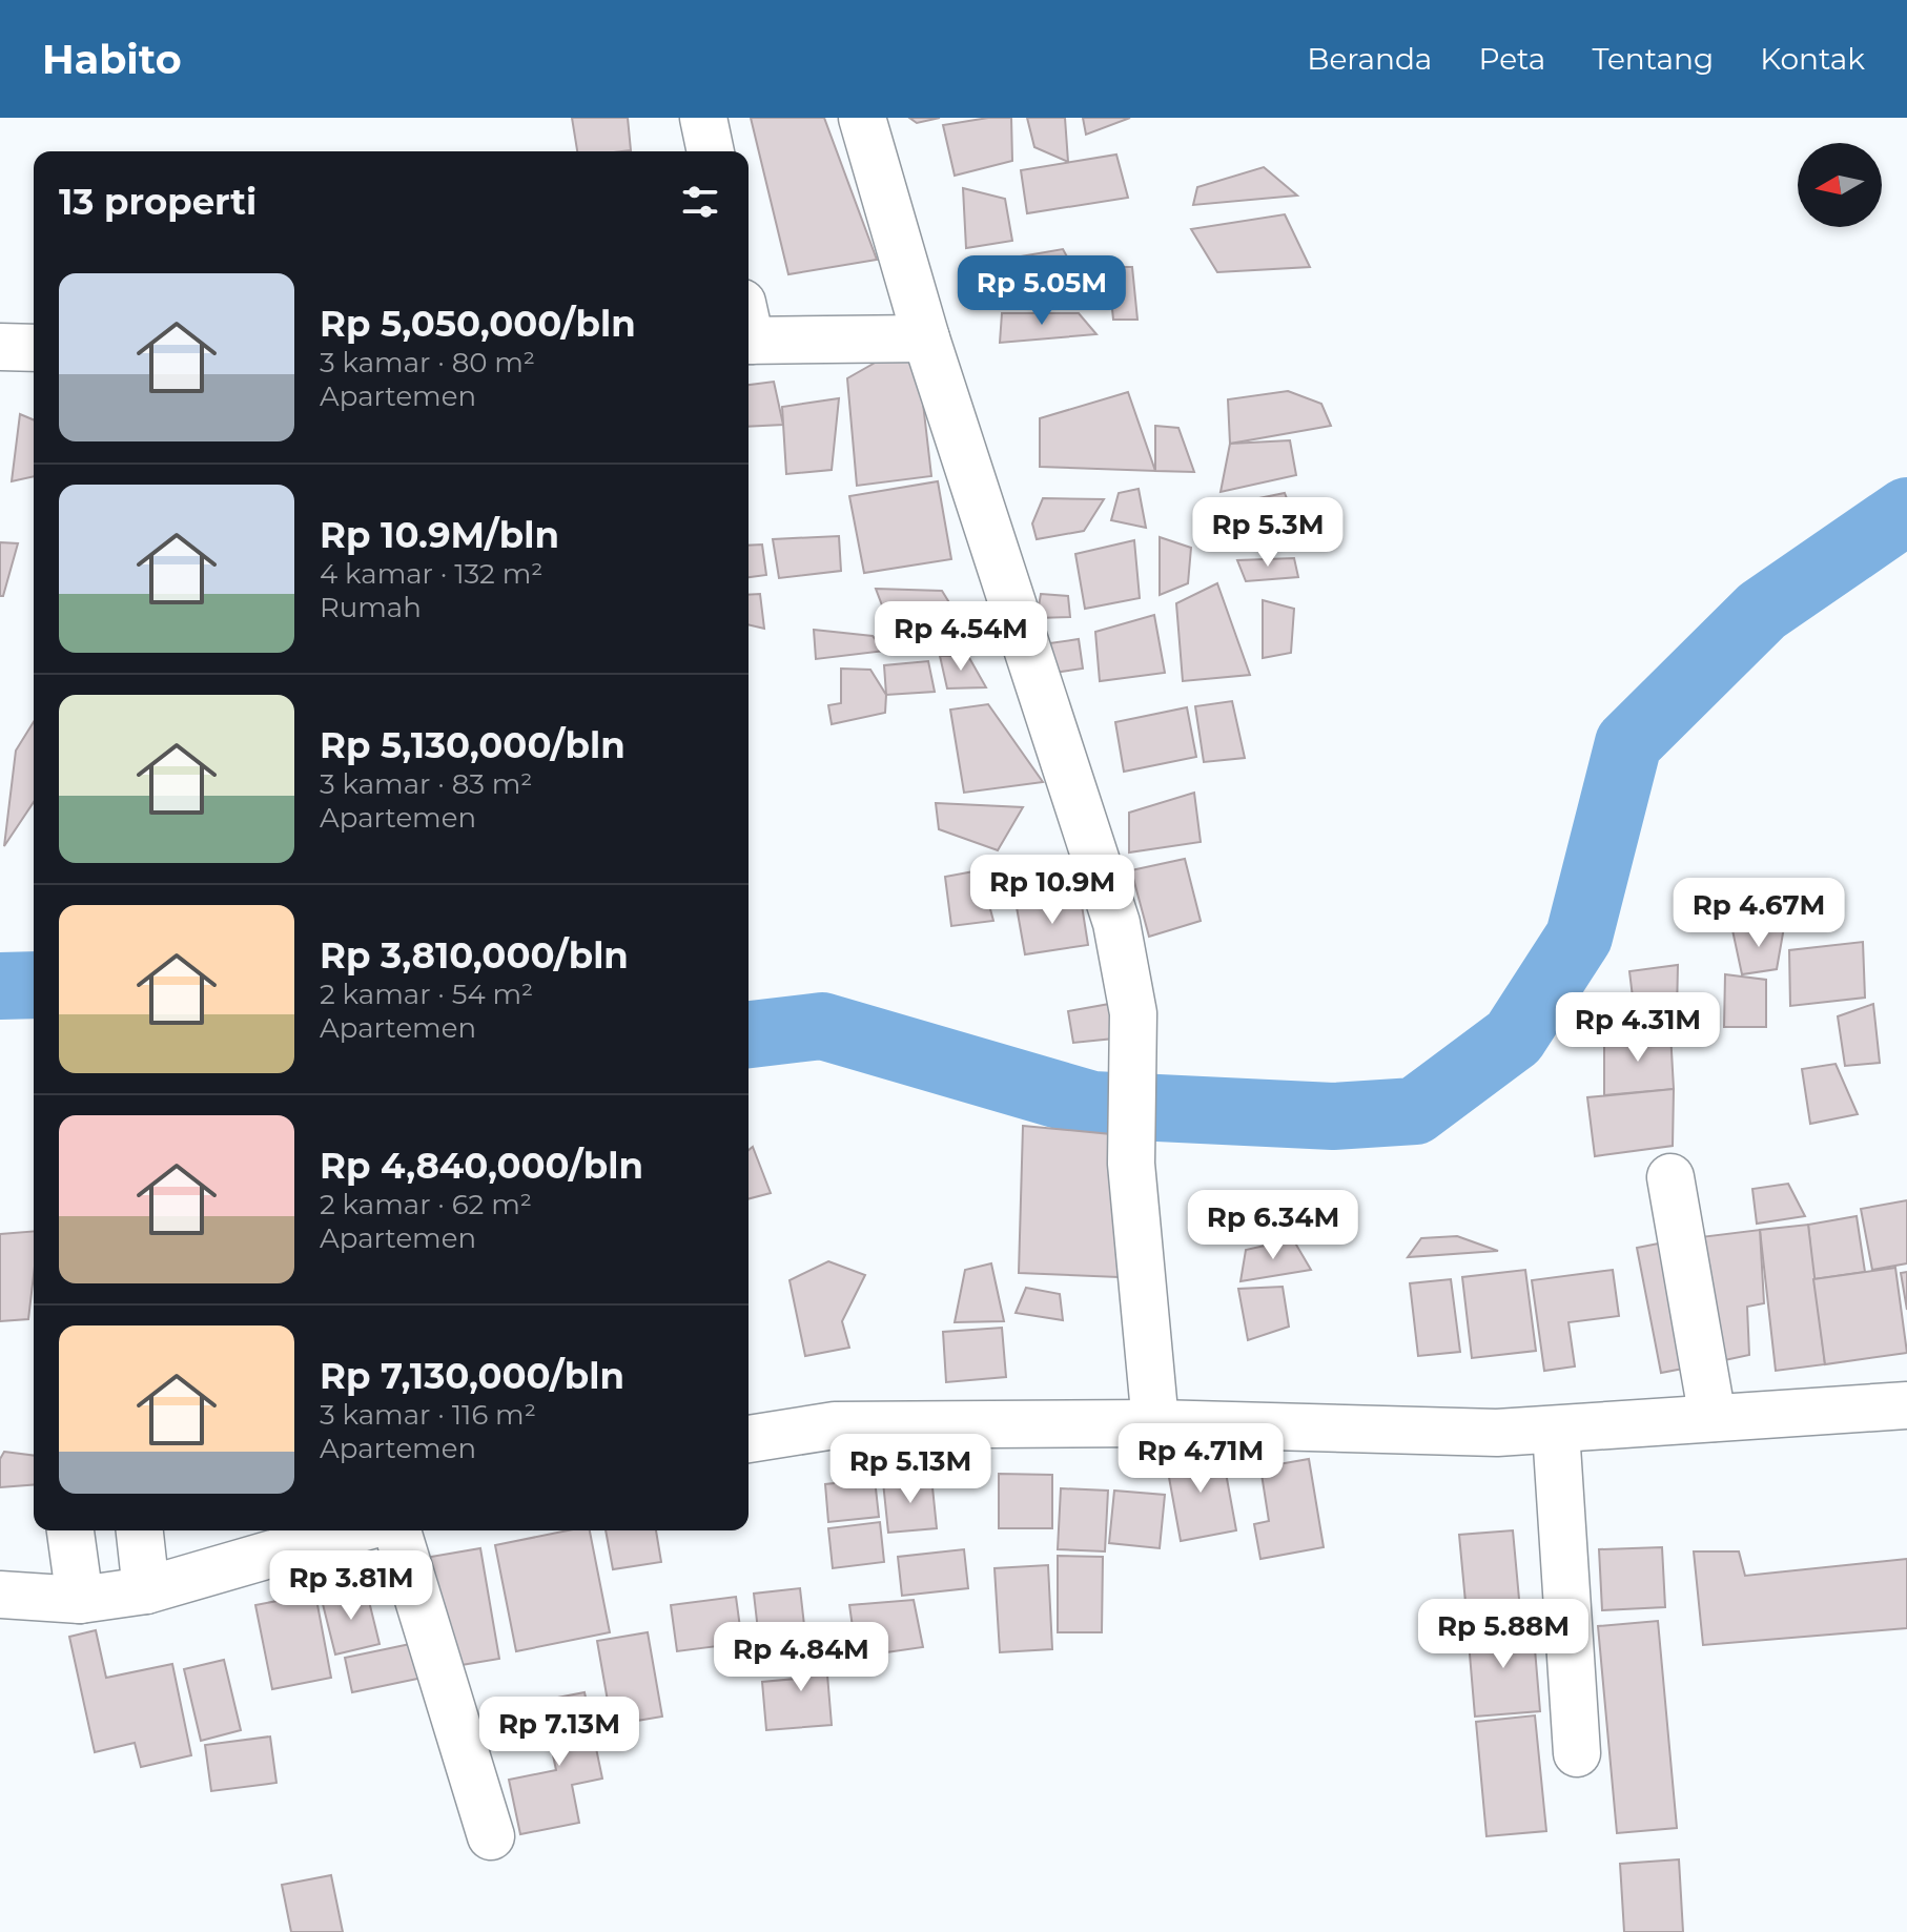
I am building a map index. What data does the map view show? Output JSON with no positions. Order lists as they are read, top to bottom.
{
  "north": "left",
  "page": {
    "header": "Habito",
    "nav": [
      "Beranda",
      "Peta",
      "Tentang",
      "Kontak"
    ],
    "heading": "13 properti",
    "list": [
      {
        "name": "Rp 5,050,000/bln",
        "note": "3 kamar · 80 m² · Apartemen"
      },
      {
        "name": "Rp 10.9M/bln",
        "note": "4 kamar · 132 m² · Rumah"
      },
      {
        "name": "Rp 5,130,000/bln",
        "note": "3 kamar · 83 m² · Apartemen"
      },
      {
        "name": "Rp 3,810,000/bln",
        "note": "2 kamar · 54 m² · Apartemen"
      },
      {
        "name": "Rp 4,840,000/bln",
        "note": "2 kamar · 62 m² · Apartemen"
      },
      {
        "name": "Rp 7,130,000/bln",
        "note": "3 kamar · 116 m² · Apartemen"
      }
    ],
    "price": [
      "Rp 5.05M",
      "Rp 5.3M",
      "Rp 4.54M",
      "Rp 10.9M",
      "Rp 4.67M",
      "Rp 4.31M",
      "Rp 6.34M",
      "Rp 4.71M",
      "Rp 5.13M",
      "Rp 3.81M",
      "Rp 5.88M",
      "Rp 4.84M",
      "Rp 7.13M"
    ]
  }
}
